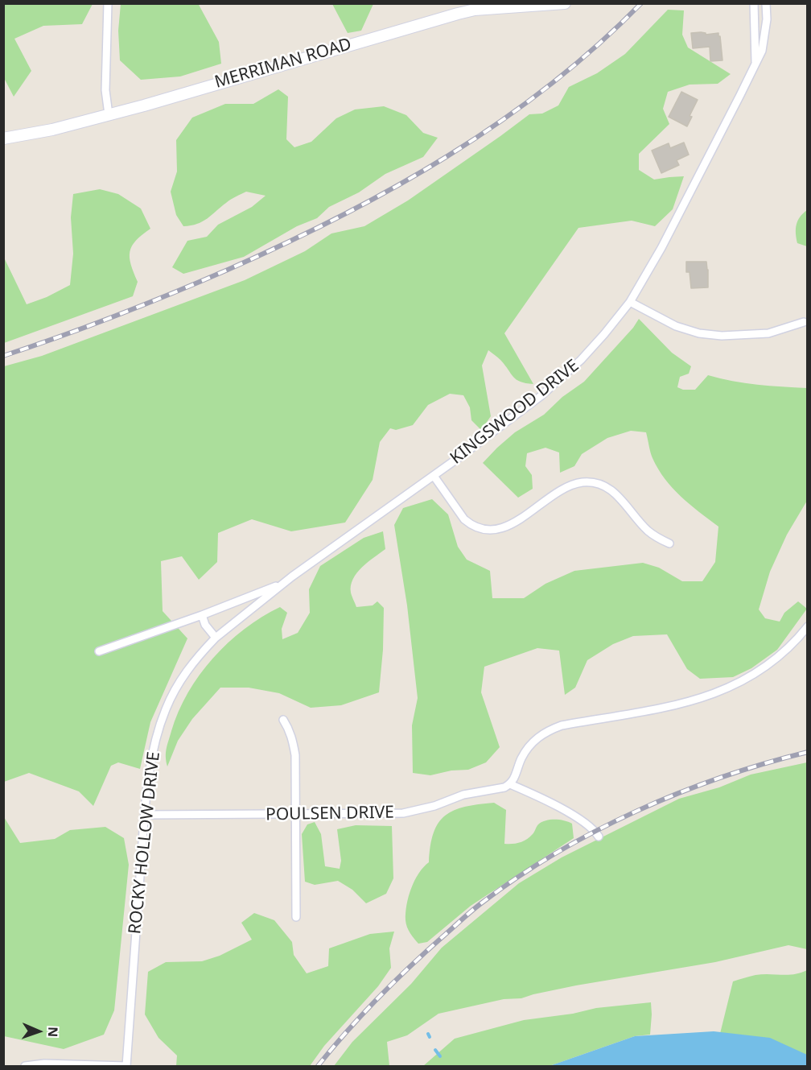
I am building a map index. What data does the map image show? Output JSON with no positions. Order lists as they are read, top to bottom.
{
  "streets": {
    "main road": ["MERRIMAN ROAD"],
    "street": ["KINGSWOOD DRIVE", "POULSEN DRIVE", "ROCKY HOLLOW DRIVE"]
  },
  "crossings": [
    ["KINGSWOOD DRIVE", "ROCKY HOLLOW DRIVE"],
    ["POULSEN DRIVE", "ROCKY HOLLOW DRIVE"]
  ],
  "north": "right"
}
